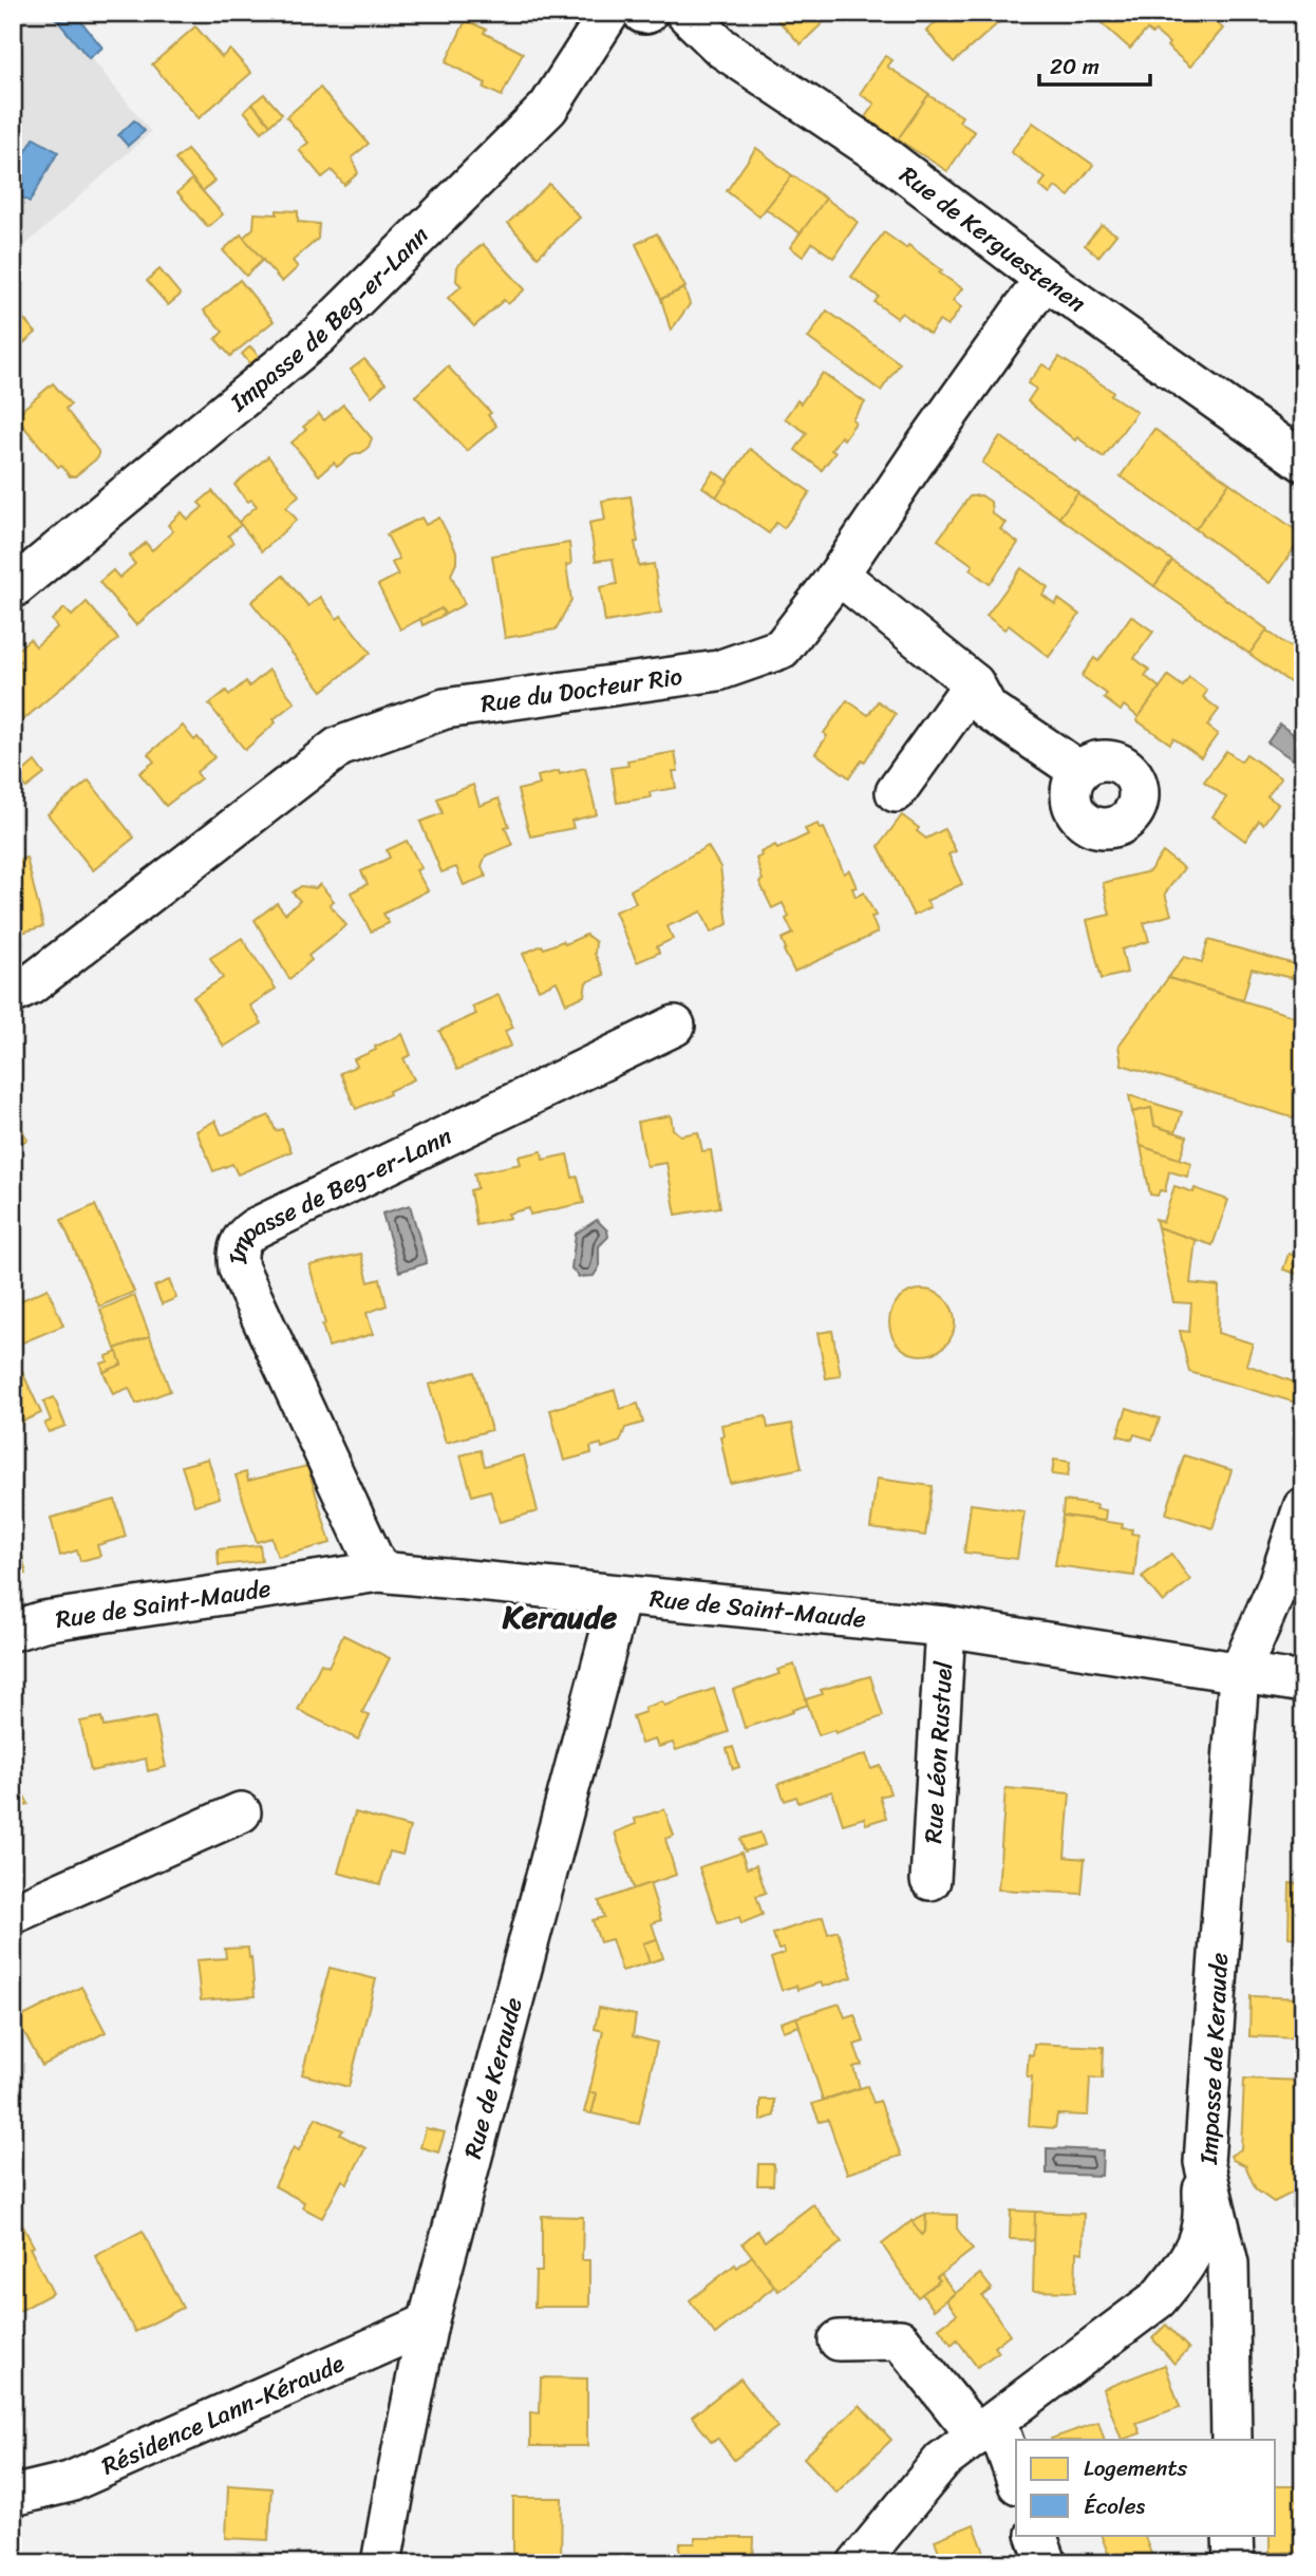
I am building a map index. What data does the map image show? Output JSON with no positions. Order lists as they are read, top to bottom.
{
  "streets": {
    "street": [
      "Rue de Kerguestenen",
      "Impasse de Beg-er-Lann",
      "Rue du Docteur Rio",
      "Rue de Saint-Maude",
      "Rue Léon Rustuel",
      "Impasse de Keraude",
      "Rue de Keraude",
      "Résidence Lann-Kéraude"
    ]
  },
  "crossings": [
    ["Rue de Kerguestenen", "Rue du Docteur Rio"],
    ["Impasse de Beg-er-Lann", "Rue de Saint-Maude"],
    ["Rue de Saint-Maude", "Rue Léon Rustuel"],
    ["Rue de Saint-Maude", "Impasse de Keraude"],
    ["Rue de Saint-Maude", "Rue de Keraude"],
    ["Rue de Keraude", "Résidence Lann-Kéraude"]
  ],
  "districts": ["Keraude"],
  "legend": ["Logements", "Écoles"],
  "scale_bar": "20 m"
}
